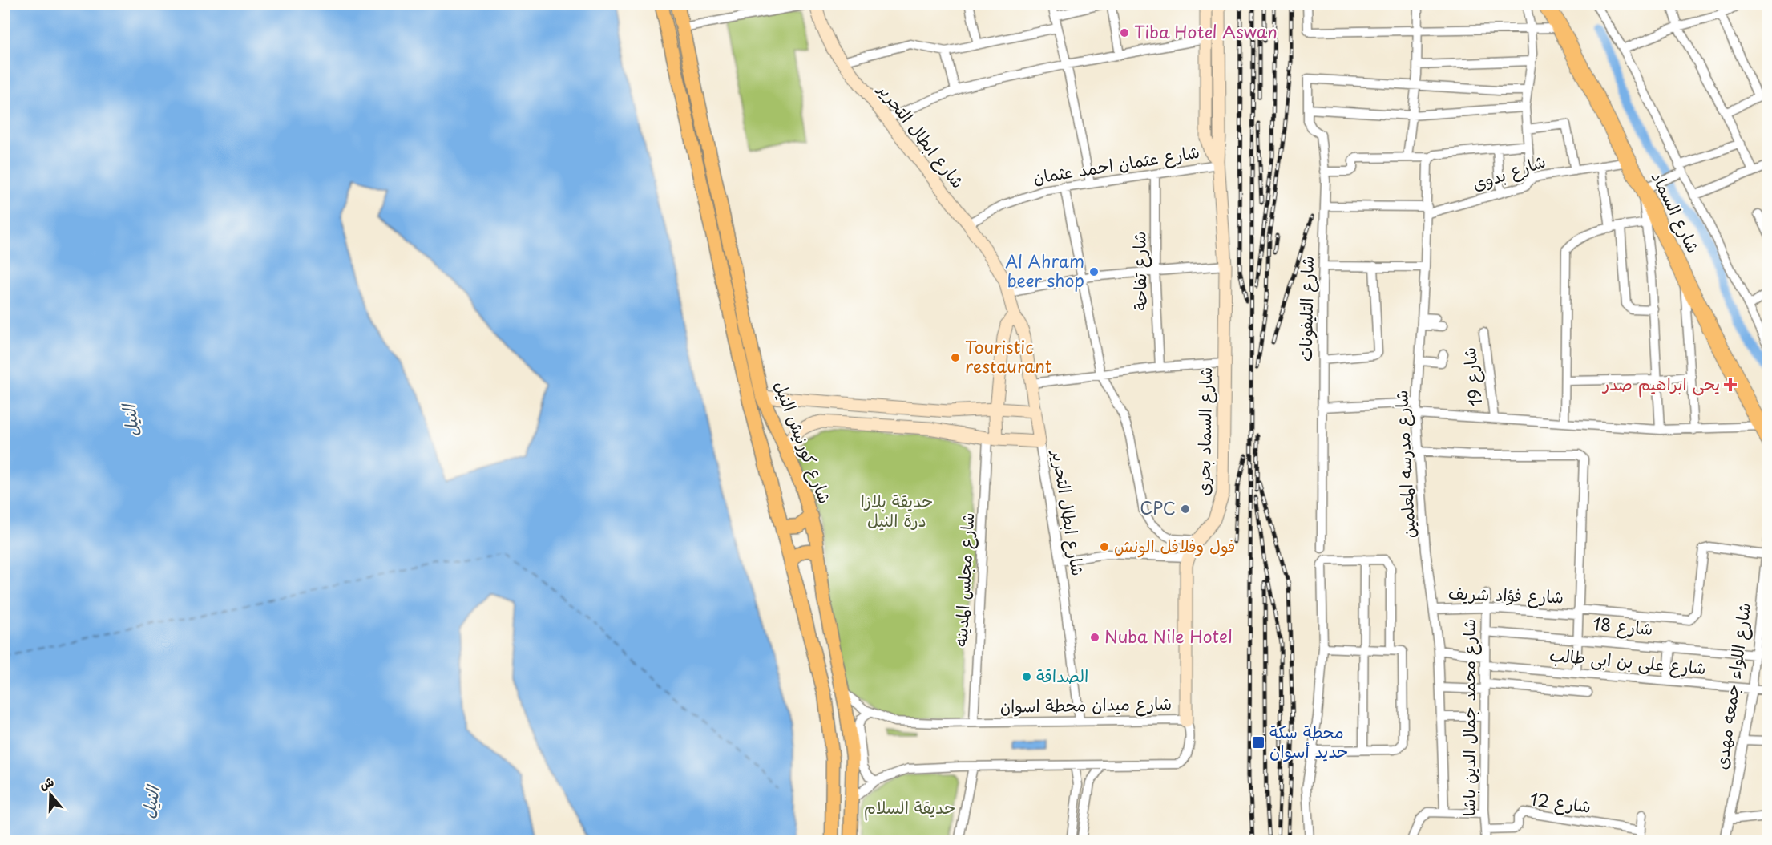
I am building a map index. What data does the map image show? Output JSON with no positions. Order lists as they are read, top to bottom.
{
  "streets": {
    "highway": ["شارع السماد"],
    "main road": ["شارع كورنيش النيل"],
    "street": [
      "شارع ابطال التحرير",
      "شارع عثمان احمد عثمان",
      "شارع بدوى",
      "شارع تفاحة",
      "شارع التليفونات",
      "شارع 19",
      "شارع السماد بحرى",
      "شارع مدرسه المعلمين",
      "شارع مجلس المدينه",
      "شارع فؤاد شريف",
      "شارع 18",
      "شارع على بن ابى طالب",
      "شارع اللواء جمعه مهدى",
      "شارع ميدان محطة اسوان",
      "شارع محمد جمال الدين باشا",
      "شارع 12"
    ]
  },
  "crossings": [
    ["شارع ابطال التحرير", "شارع عثمان احمد عثمان"],
    ["شارع ابطال التحرير", "شارع ميدان محطة اسوان"],
    ["شارع عثمان احمد عثمان", "شارع تفاحة"],
    ["شارع عثمان احمد عثمان", "شارع السماد بحرى"],
    ["شارع بدوى", "شارع السماد"],
    ["شارع بدوى", "شارع التليفونات"],
    ["شارع بدوى", "شارع مدرسه المعلمين"],
    ["شارع السماد بحرى", "شارع ميدان محطة اسوان"],
    ["شارع كورنيش النيل", "شارع ميدان محطة اسوان"],
    ["شارع مدرسه المعلمين", "شارع فؤاد شريف"],
    ["شارع مدرسه المعلمين", "شارع على بن ابى طالب"],
    ["شارع مجلس المدينه", "شارع ميدان محطة اسوان"],
    ["شارع فؤاد شريف", "شارع اللواء جمعه مهدى"],
    ["شارع فؤاد شريف", "شارع محمد جمال الدين باشا"],
    ["شارع 18", "شارع اللواء جمعه مهدى"],
    ["شارع 18", "شارع محمد جمال الدين باشا"],
    ["شارع على بن ابى طالب", "شارع اللواء جمعه مهدى"],
    ["شارع على بن ابى طالب", "شارع محمد جمال الدين باشا"],
    ["شارع محمد جمال الدين باشا", "شارع 12"]
  ],
  "water": ["النيل"],
  "parks": ["حديقة بلازا درة النيل", "حديقة السلام"],
  "places": {
    "other": [
      "Tiba Hotel Aswan",
      "Al Ahram beer shop",
      "Touristic restaurant",
      "CPC",
      "فول وفلافل الونش",
      "Nuba Nile Hotel",
      "الصداقة"
    ],
    "health": ["يحى ابراهيم صدر"],
    "transit": ["محطة سكة حديد أسوان"]
  },
  "north": "top"
}
